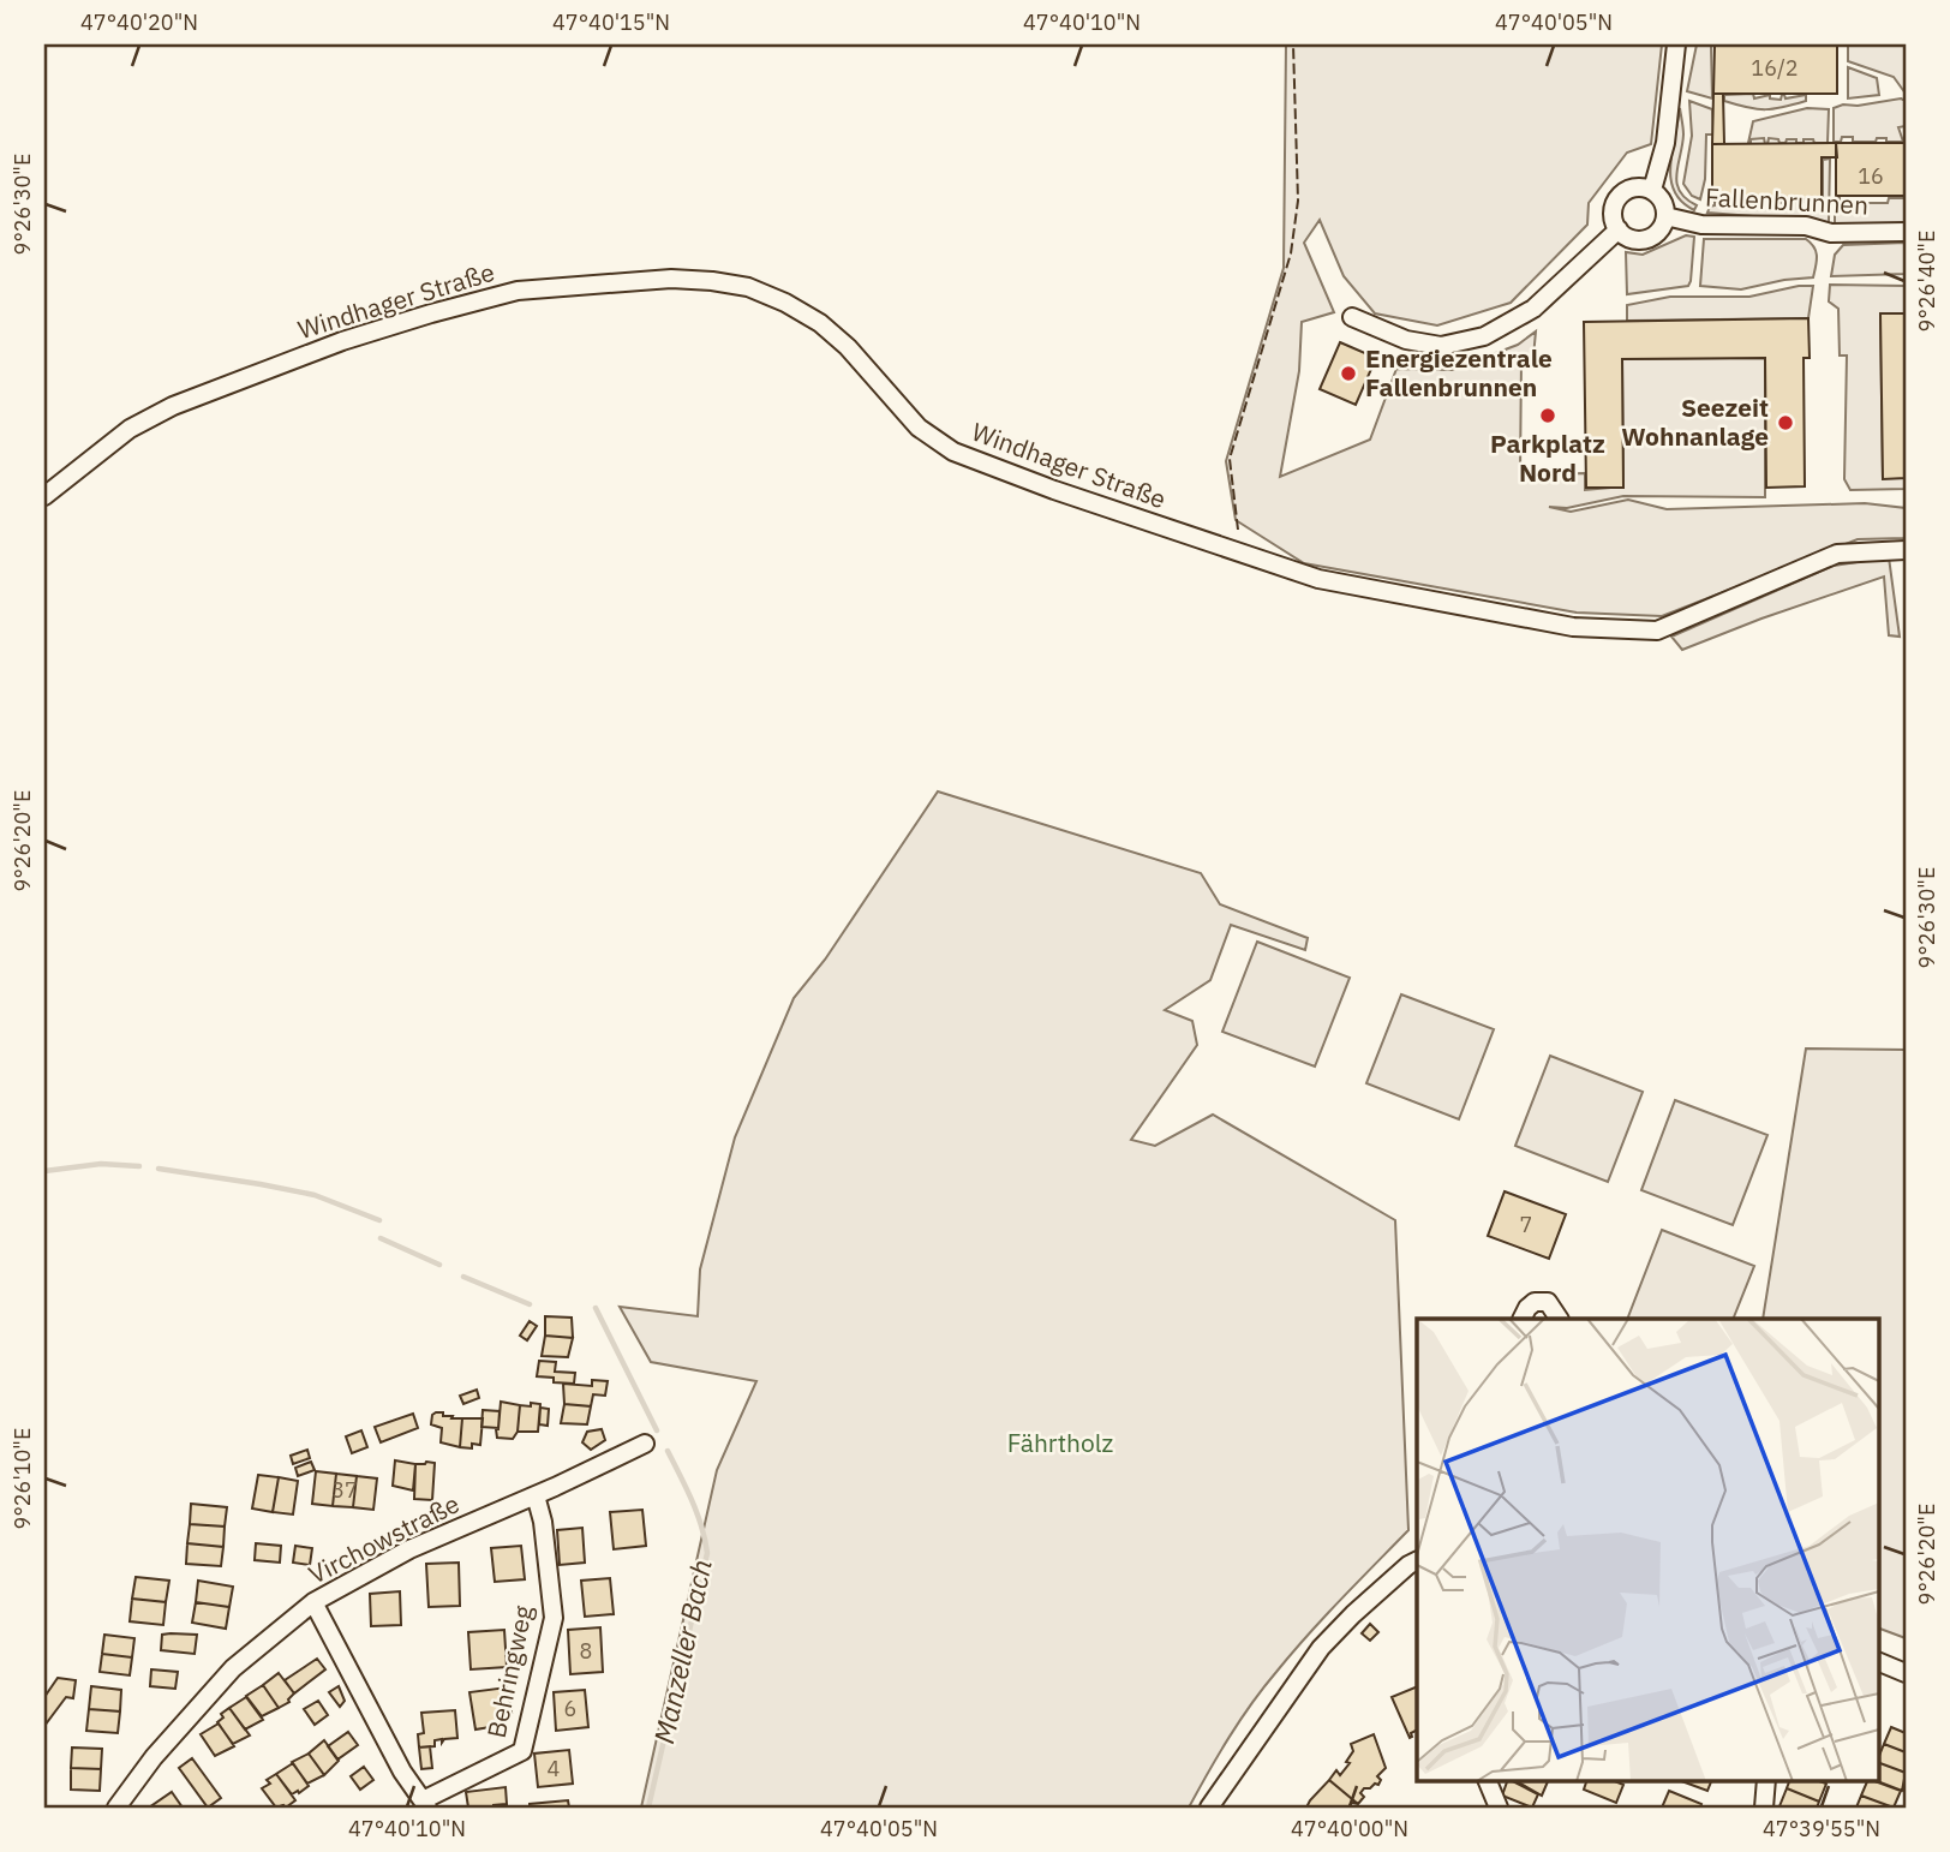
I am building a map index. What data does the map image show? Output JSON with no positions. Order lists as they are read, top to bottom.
{
  "streets": {
    "street": [
      "Fallenbrunnen",
      "Windhager Straße",
      "Virchowstraße",
      "Behringweg"
    ]
  },
  "crossings": [
    ["Virchowstraße", "Behringweg"]
  ],
  "water": ["Manzeller Bach"],
  "parks": ["Fährtholz"],
  "places": ["Energiezentrale Fallenbrunnen", "Parkplatz Nord", "Seezeit Wohnanlage"],
  "house_numbers": [
    "16/2",
    "16",
    "7",
    "37",
    "8",
    "6",
    "4"
  ],
  "coordinates": [
    "47°40'20\"N",
    "47°40'15\"N",
    "47°40'10\"N",
    "47°40'05\"N",
    "9°26'30\"E",
    "9°26'40\"E",
    "9°26'20\"E",
    "9°26'10\"E",
    "47°40'00\"N",
    "47°39'55\"N"
  ]
}
